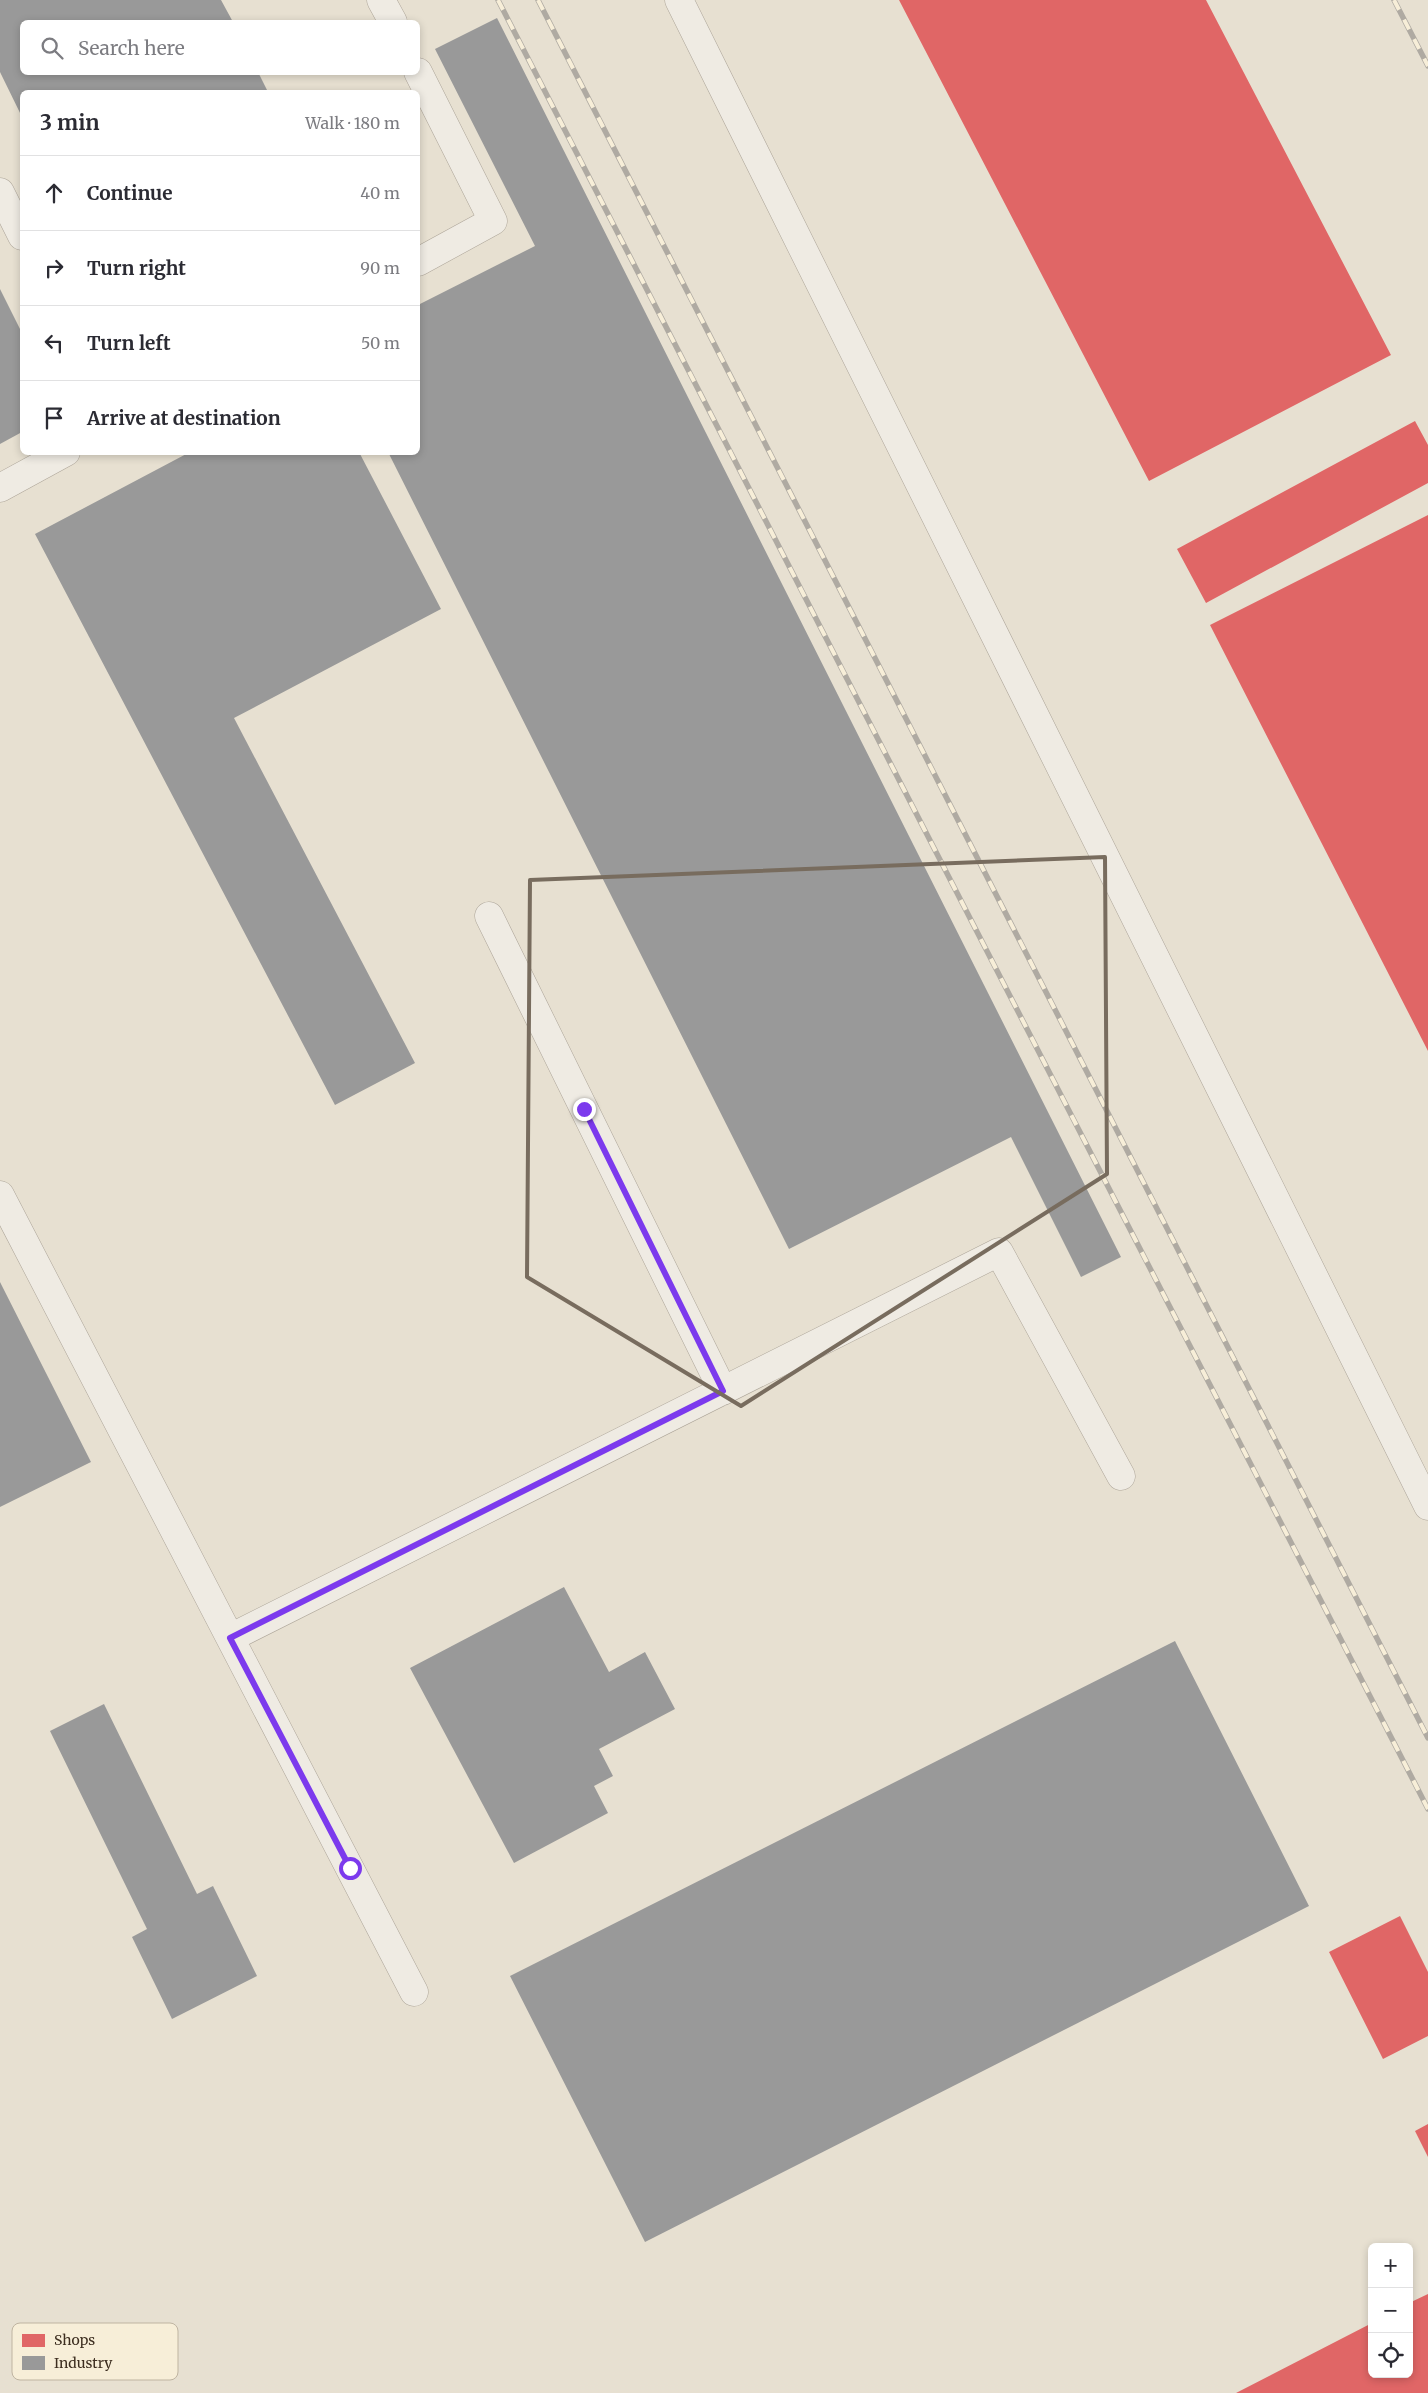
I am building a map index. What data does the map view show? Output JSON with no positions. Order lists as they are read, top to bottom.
{
  "legend": ["Shops", "Industry"],
  "page": {
    "search": "Search here",
    "heading": ["3 min", "Walk · 180 m"],
    "list": [
      ["Continue", "40 m"],
      ["Turn right", "90 m"],
      ["Turn left", "50 m"],
      "Arrive at destination"
    ],
    "map_buttons": ["+", "−"]
  }
}
